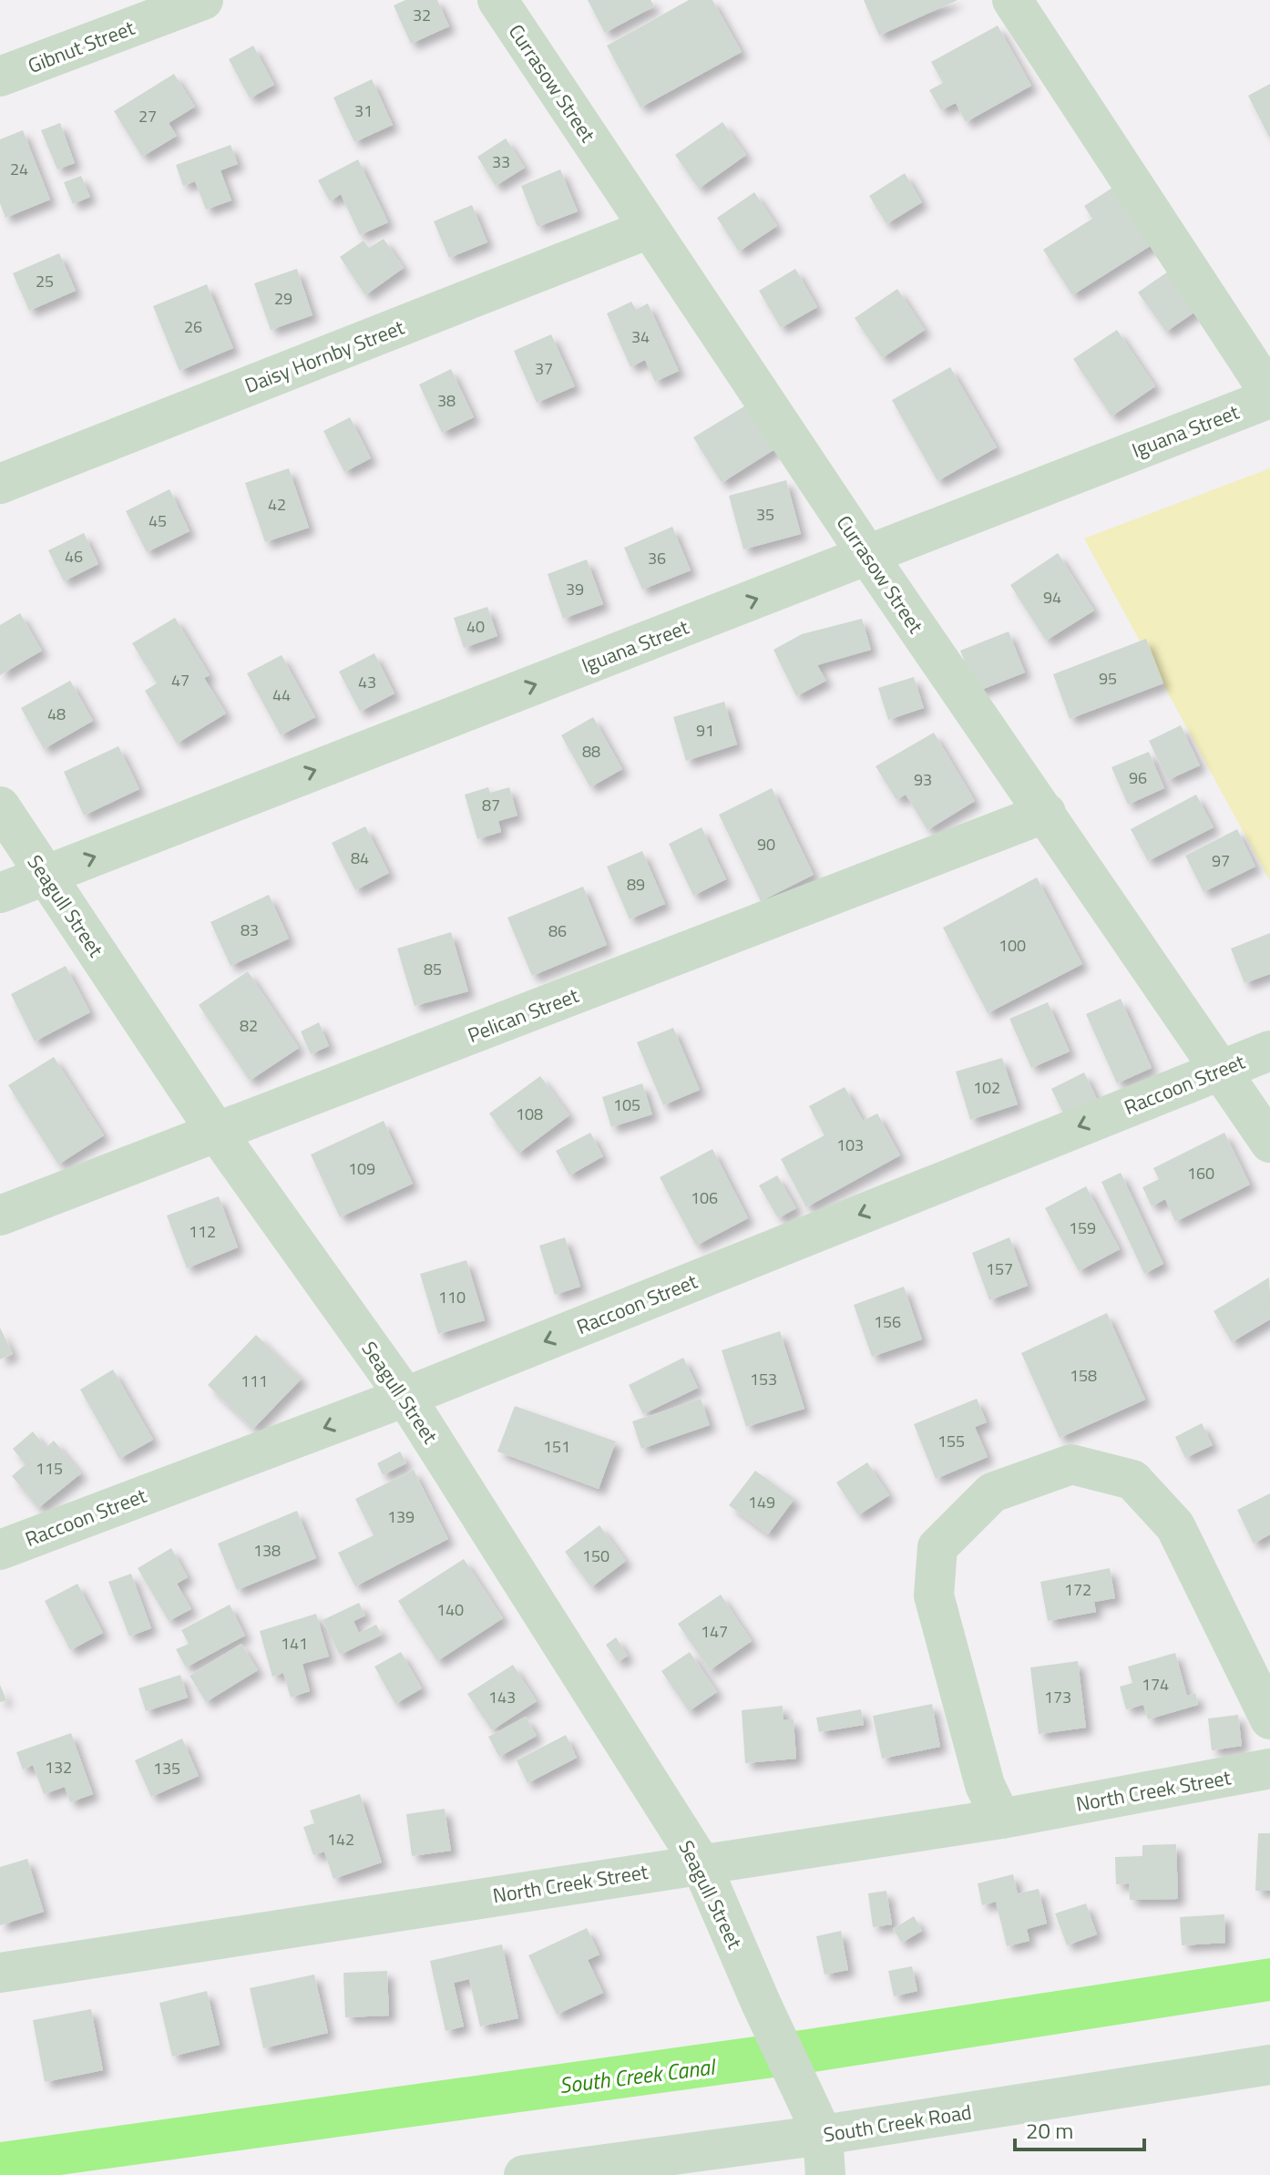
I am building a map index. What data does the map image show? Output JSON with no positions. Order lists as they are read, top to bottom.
{
  "streets": {
    "street": [
      "Gibnut Street",
      "Currasow Street",
      "Daisy Hornby Street",
      "Iguana Street",
      "Seagull Street",
      "Pelican Street",
      "Raccoon Street",
      "North Creek Street",
      "South Creek Road"
    ]
  },
  "crossings": [
    ["Currasow Street", "Daisy Hornby Street"],
    ["Currasow Street", "Iguana Street"],
    ["Currasow Street", "Pelican Street"],
    ["Currasow Street", "Raccoon Street"],
    ["Iguana Street", "Seagull Street"],
    ["Seagull Street", "Pelican Street"],
    ["Seagull Street", "Raccoon Street"],
    ["Seagull Street", "North Creek Street"],
    ["Seagull Street", "South Creek Road"]
  ],
  "one_way": ["Iguana Street", "Raccoon Street"],
  "water": ["South Creek Canal"],
  "house_numbers": [
    "32",
    "31",
    "27",
    "33",
    "24",
    "25",
    "29",
    "26",
    "34",
    "37",
    "38",
    "42",
    "35",
    "45",
    "46",
    "36",
    "39",
    "94",
    "40",
    "95",
    "47",
    "43",
    "44",
    "48",
    "91",
    "88",
    "96",
    "93",
    "87",
    "90",
    "84",
    "97",
    "89",
    "83",
    "86",
    "100",
    "85",
    "82",
    "102",
    "105",
    "108",
    "103",
    "109",
    "160",
    "106",
    "159",
    "112",
    "157",
    "110",
    "156",
    "158",
    "153",
    "111",
    "155",
    "151",
    "115",
    "149",
    "139",
    "138",
    "150",
    "172",
    "140",
    "147",
    "141",
    "174",
    "143",
    "173",
    "132",
    "135",
    "142"
  ],
  "scale_bar": "20 m"
}
